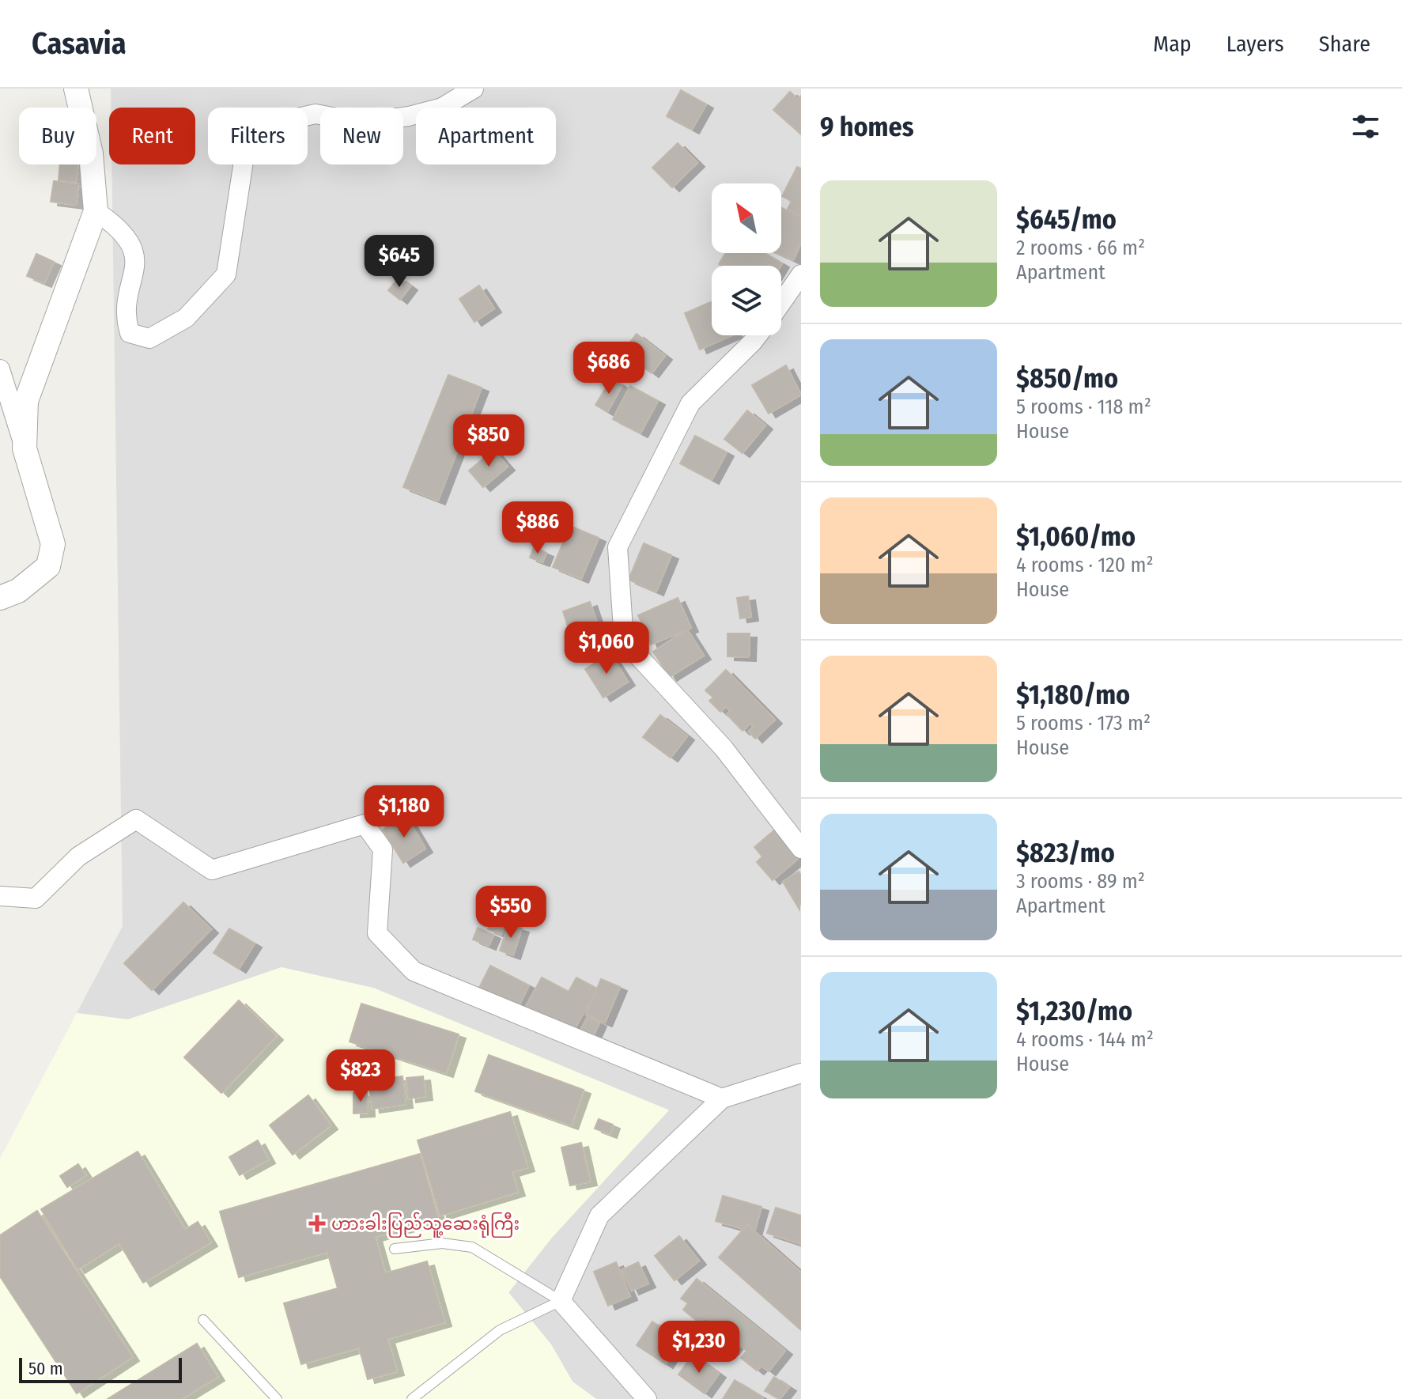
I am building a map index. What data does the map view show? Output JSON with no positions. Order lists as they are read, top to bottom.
{
  "places": {
    "health": ["ဟားခါးပြည်သူ့ဆေးရုံကြီး"]
  },
  "scale_bar": "50 m",
  "north": "top left",
  "page": {
    "header": "Casavia",
    "nav": ["Map", "Layers", "Share"],
    "heading": "9 homes",
    "chip": [
      "Buy",
      "Rent",
      "Filters",
      "New",
      "Apartment"
    ],
    "list": [
      {
        "name": "$645/mo",
        "note": "2 rooms · 66 m² · Apartment"
      },
      {
        "name": "$850/mo",
        "note": "5 rooms · 118 m² · House"
      },
      {
        "name": "$1,060/mo",
        "note": "4 rooms · 120 m² · House"
      },
      {
        "name": "$1,180/mo",
        "note": "5 rooms · 173 m² · House"
      },
      {
        "name": "$823/mo",
        "note": "3 rooms · 89 m² · Apartment"
      },
      {
        "name": "$1,230/mo",
        "note": "4 rooms · 144 m² · House"
      }
    ],
    "price": [
      "$645",
      "$686",
      "$850",
      "$886",
      "$1,060",
      "$1,180",
      "$550",
      "$823",
      "$1,230"
    ],
    "scale": "50 m"
  }
}
